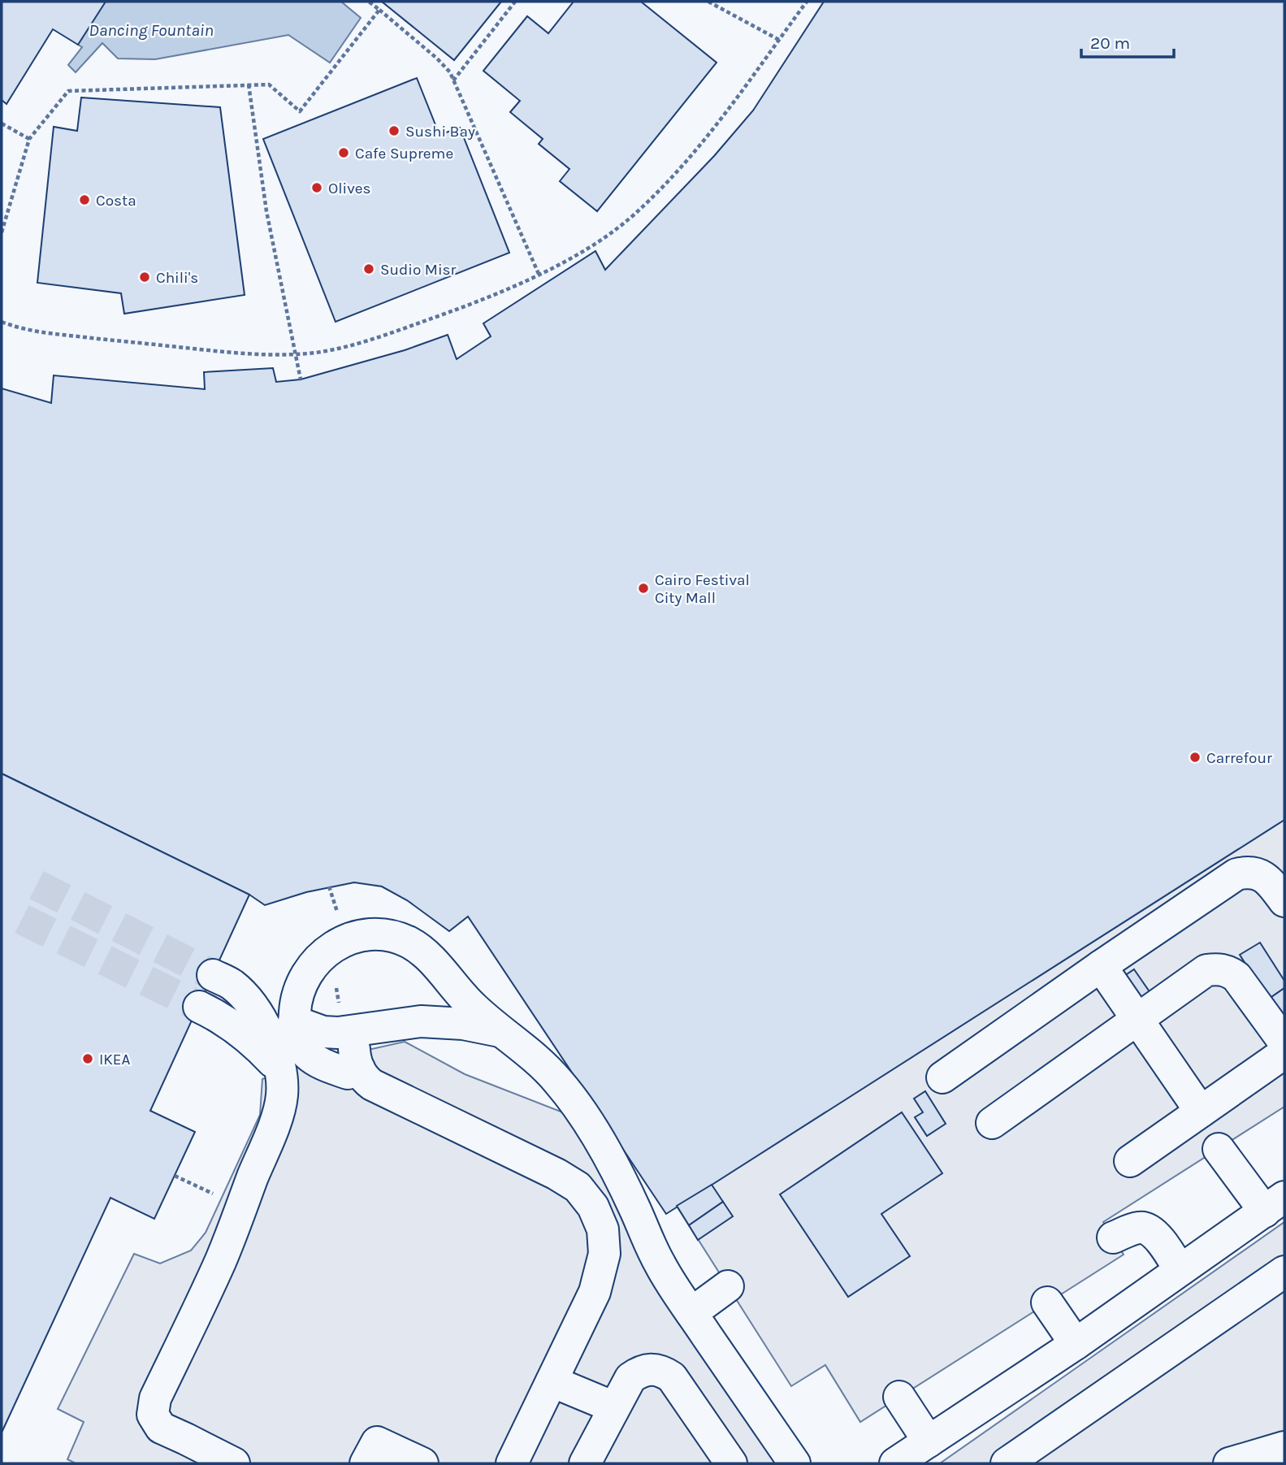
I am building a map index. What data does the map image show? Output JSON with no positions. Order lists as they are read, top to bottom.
{
  "water": ["Dancing Fountain"],
  "places": [
    "Sushi Bay",
    "Cafe Supreme",
    "Olives",
    "Costa",
    "Sudio Misr",
    "Chili's",
    "Cairo Festival City Mall",
    "Carrefour",
    "IKEA"
  ],
  "scale_bar": "20 m"
}
